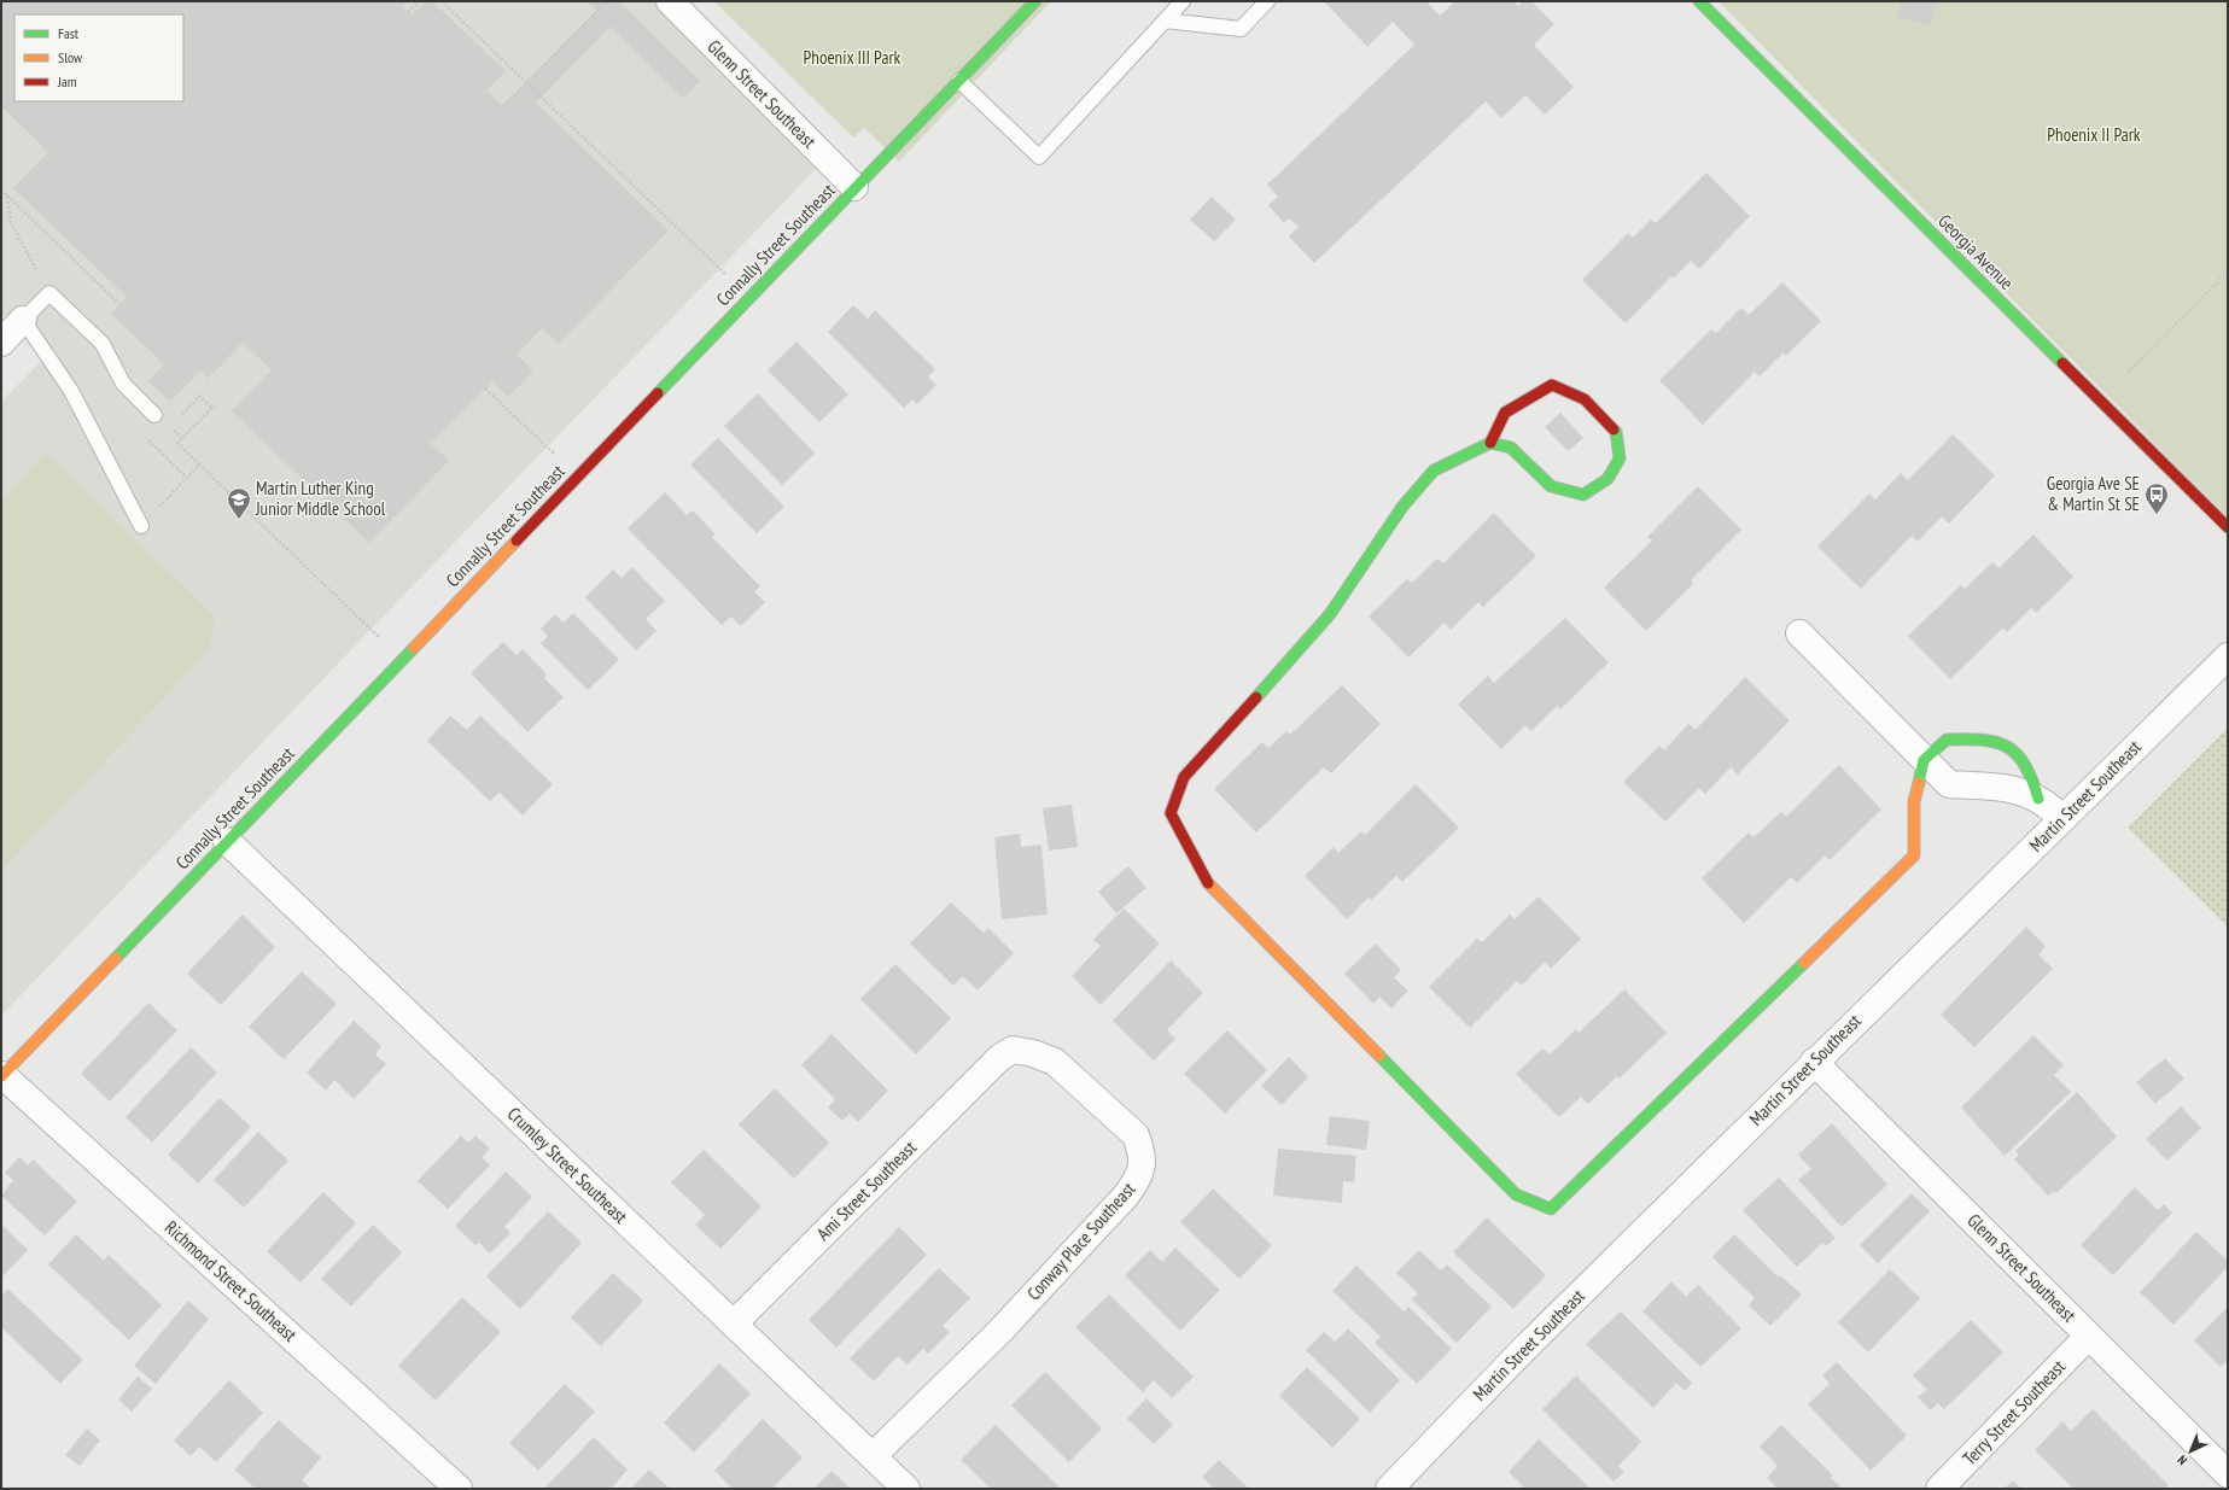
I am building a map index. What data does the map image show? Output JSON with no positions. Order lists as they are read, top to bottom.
{
  "streets": {
    "street": [
      "Glenn Street Southeast",
      "Connally Street Southeast",
      "Georgia Avenue",
      "Martin Street Southeast",
      "Crumley Street Southeast",
      "Ami Street Southeast",
      "Conway Place Southeast",
      "Richmond Street Southeast",
      "Terry Street Southeast"
    ]
  },
  "crossings": [
    ["Glenn Street Southeast", "Connally Street Southeast"],
    ["Glenn Street Southeast", "Martin Street Southeast"],
    ["Glenn Street Southeast", "Terry Street Southeast"],
    ["Connally Street Southeast", "Crumley Street Southeast"],
    ["Connally Street Southeast", "Richmond Street Southeast"],
    ["Crumley Street Southeast", "Ami Street Southeast"],
    ["Crumley Street Southeast", "Conway Place Southeast"],
    ["Ami Street Southeast", "Conway Place Southeast"]
  ],
  "parks": ["Phoenix III Park", "Phoenix II Park"],
  "places": {
    "bus stop": ["Georgia Ave SE & Martin St SE"],
    "school or university": ["Martin Luther King Junior Middle School"]
  },
  "legend": ["Fast", "Slow", "Jam"],
  "north": "bottom left"
}
